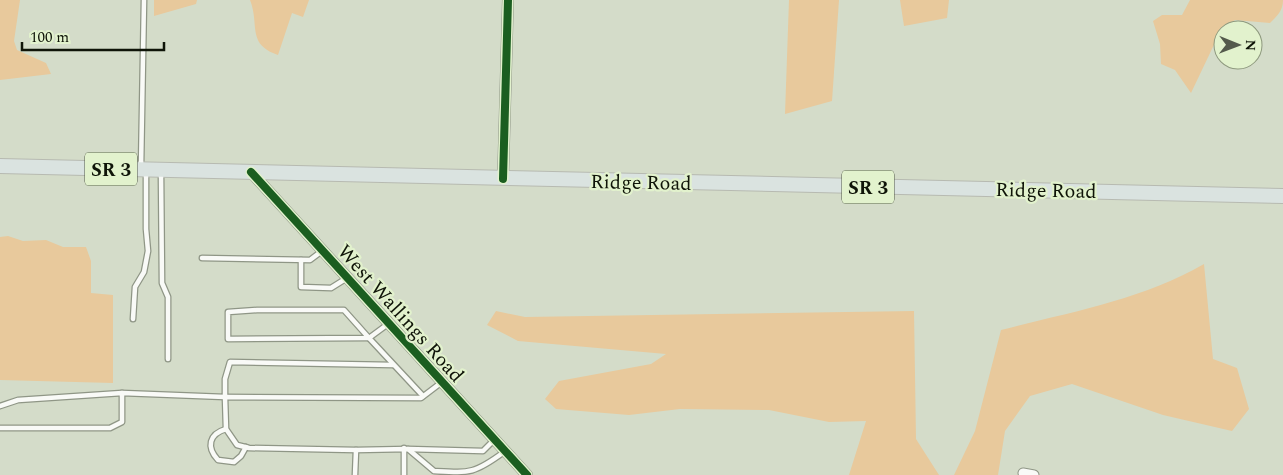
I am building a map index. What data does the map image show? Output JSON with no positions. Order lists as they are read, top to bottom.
{
  "streets": {
    "main road": ["SR 3", "Ridge Road"],
    "street": ["West Wallings Road"]
  },
  "crossings": [
    ["Ridge Road", "West Wallings Road"]
  ],
  "scale_bar": "100 m",
  "north": "right"
}
